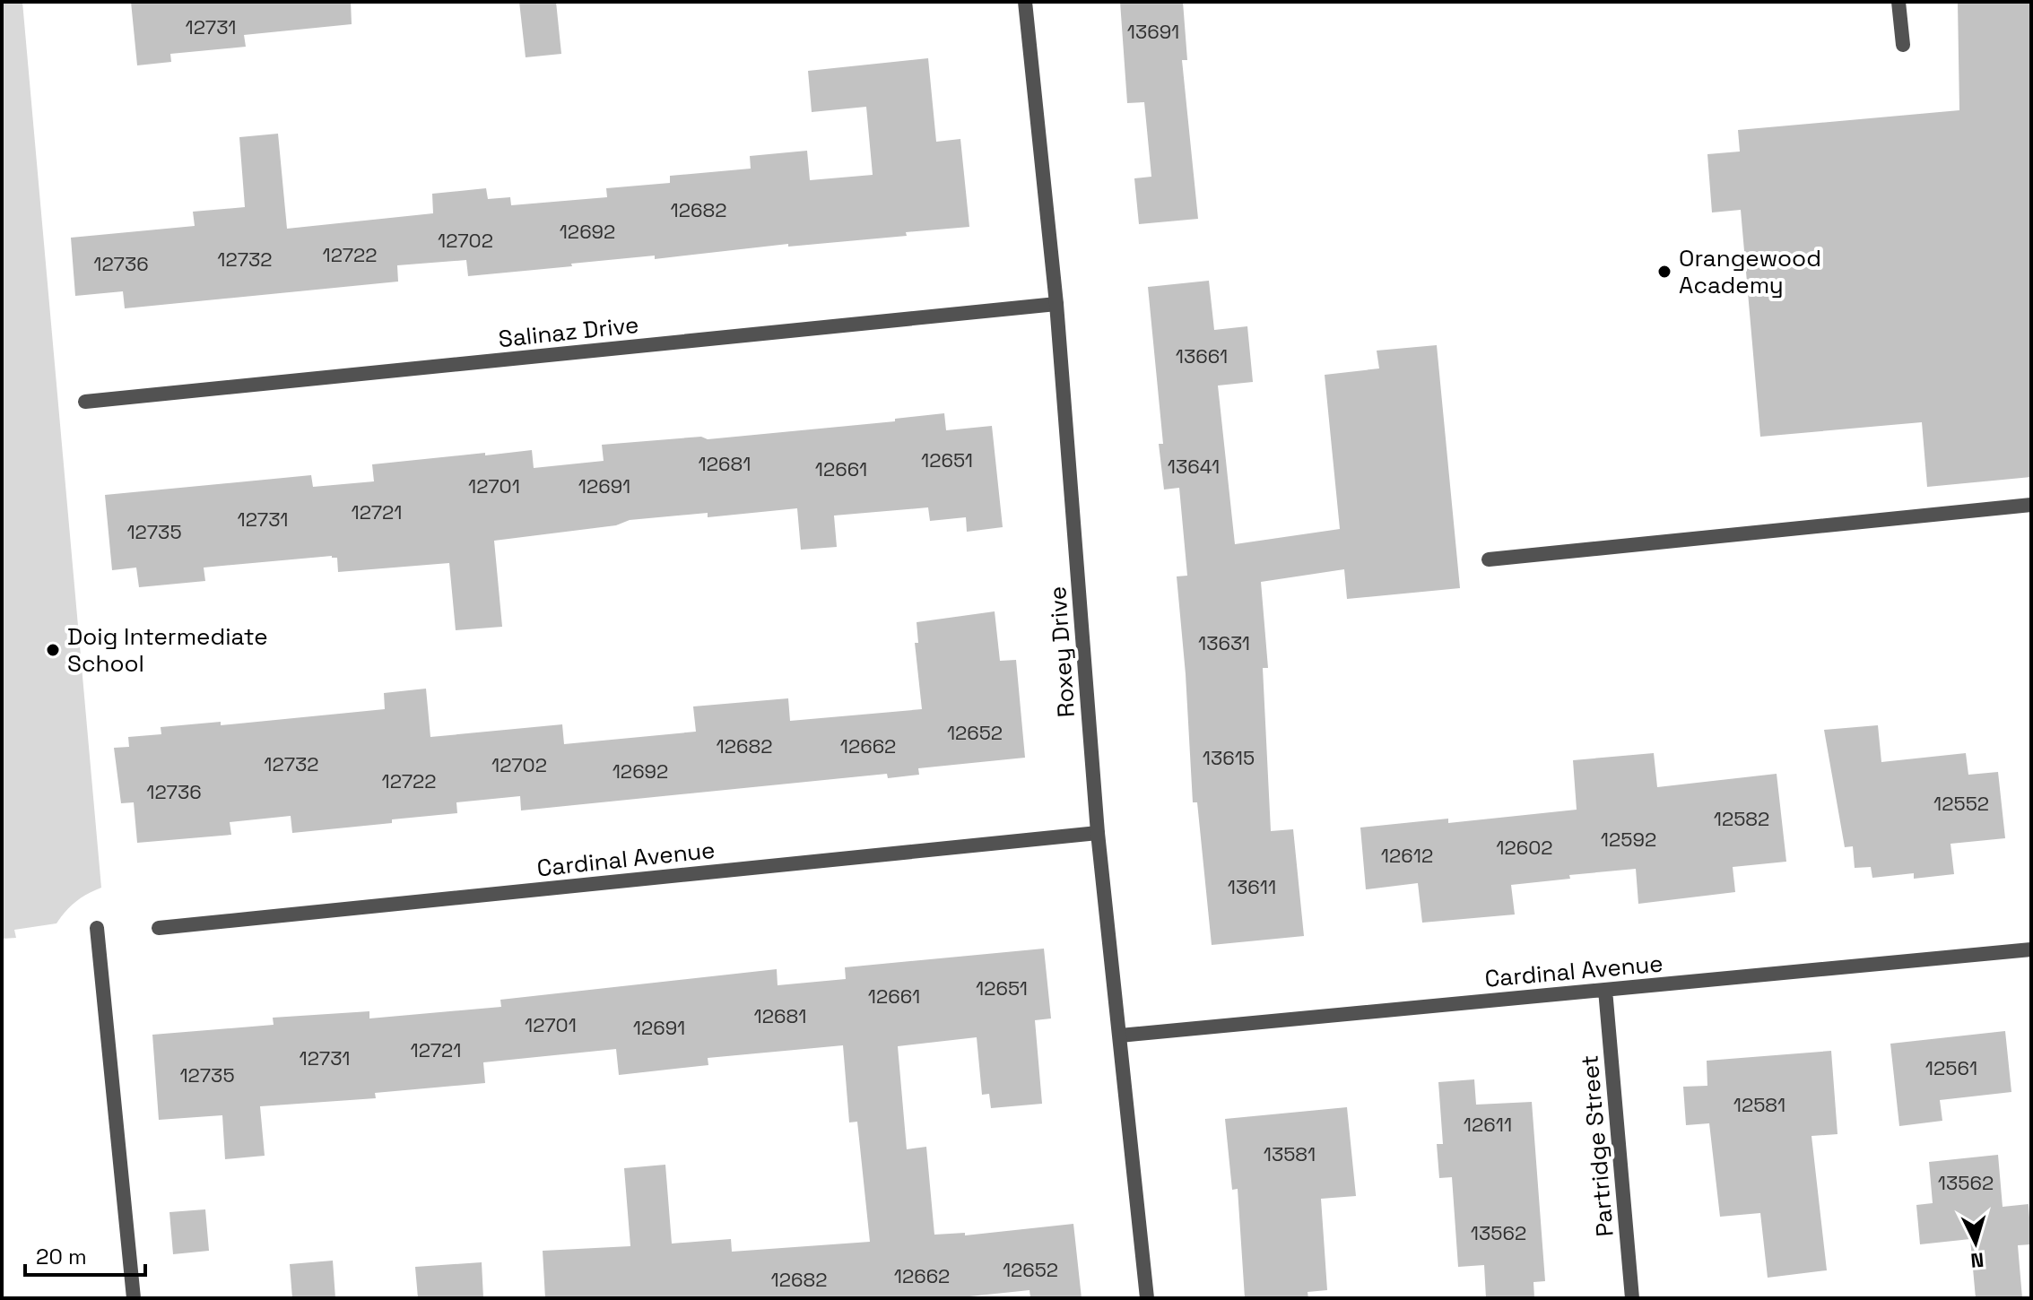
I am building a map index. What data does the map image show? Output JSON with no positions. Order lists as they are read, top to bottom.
{
  "streets": {
    "street": [
      "Salinaz Drive",
      "Roxey Drive",
      "Cardinal Avenue",
      "Partridge Street"
    ]
  },
  "crossings": [
    ["Salinaz Drive", "Roxey Drive"],
    ["Roxey Drive", "Cardinal Avenue"],
    ["Cardinal Avenue", "Partridge Street"]
  ],
  "places": ["Orangewood Academy", "Doig Intermediate School"],
  "house_numbers": [
    "12731",
    "13691",
    "12682",
    "12692",
    "12702",
    "12722",
    "12732",
    "12736",
    "13661",
    "12651",
    "12681",
    "13641",
    "12661",
    "12701",
    "12691",
    "12721",
    "12731",
    "12735",
    "13631",
    "12652",
    "12682",
    "12662",
    "13615",
    "12732",
    "12702",
    "12692",
    "12722",
    "12736",
    "12552",
    "12582",
    "12592",
    "12602",
    "12612",
    "13611",
    "12651",
    "12661",
    "12681",
    "12701",
    "12691",
    "12721",
    "12731",
    "12561",
    "12735",
    "12581",
    "12611",
    "13581",
    "13562",
    "13562",
    "12652",
    "12662",
    "12682"
  ],
  "scale_bar": "20 m",
  "north": "bottom"
}
